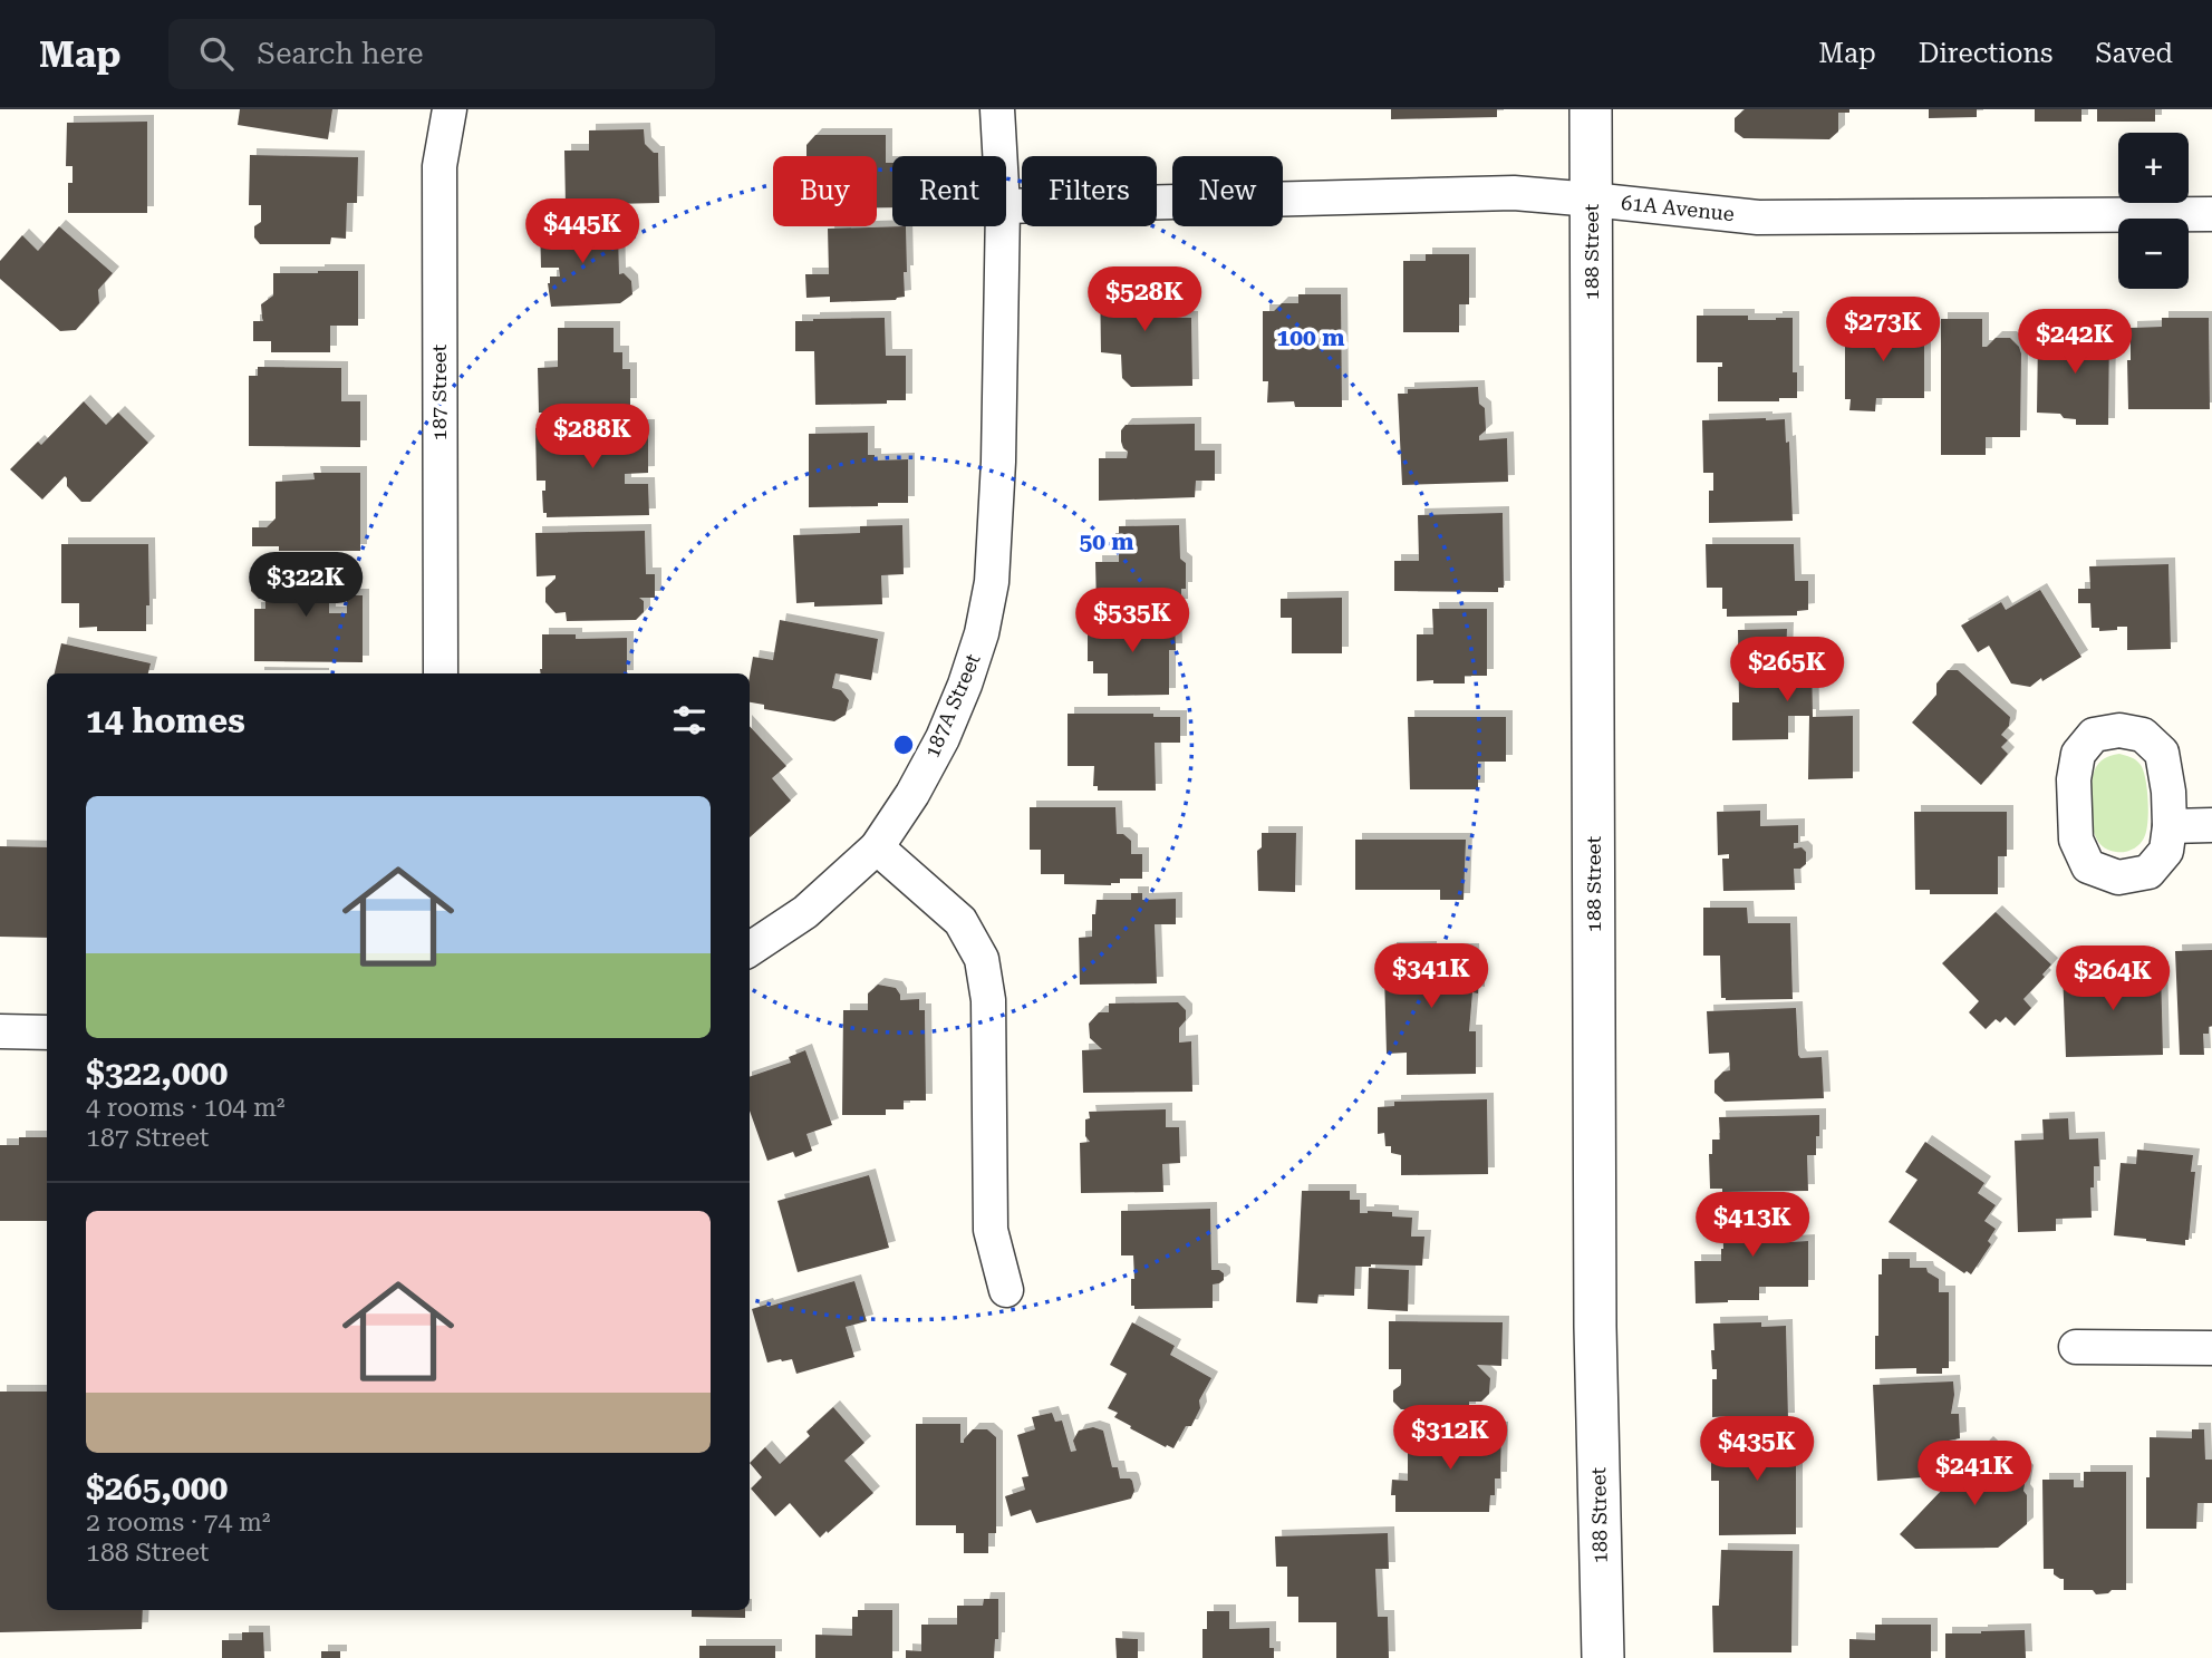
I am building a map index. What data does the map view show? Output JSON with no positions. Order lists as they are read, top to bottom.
{
  "streets": {
    "street": [
      "61A Avenue",
      "188 Street",
      "187 Street",
      "187A Street"
    ]
  },
  "crossings": [
    ["61A Avenue", "188 Street"]
  ],
  "page": {
    "header": "Map",
    "search": "Search here",
    "nav": ["Map", "Directions", "Saved"],
    "map_buttons": ["+", "−"],
    "chip": [
      "Buy",
      "Rent",
      "Filters",
      "New"
    ],
    "price": [
      "$445K",
      "$528K",
      "$273K",
      "$242K",
      "$288K",
      "$322K",
      "$535K",
      "$265K",
      "$341K",
      "$264K",
      "$413K",
      "$312K",
      "$435K",
      "$241K"
    ],
    "heading": "14 homes",
    "list": [
      {
        "name": "$322,000",
        "note": "4 rooms · 104 m² · 187 Street"
      },
      {
        "name": "$265,000",
        "note": "2 rooms · 74 m² · 188 Street"
      }
    ]
  },
  "rings": ["100 m", "50 m"]
}
